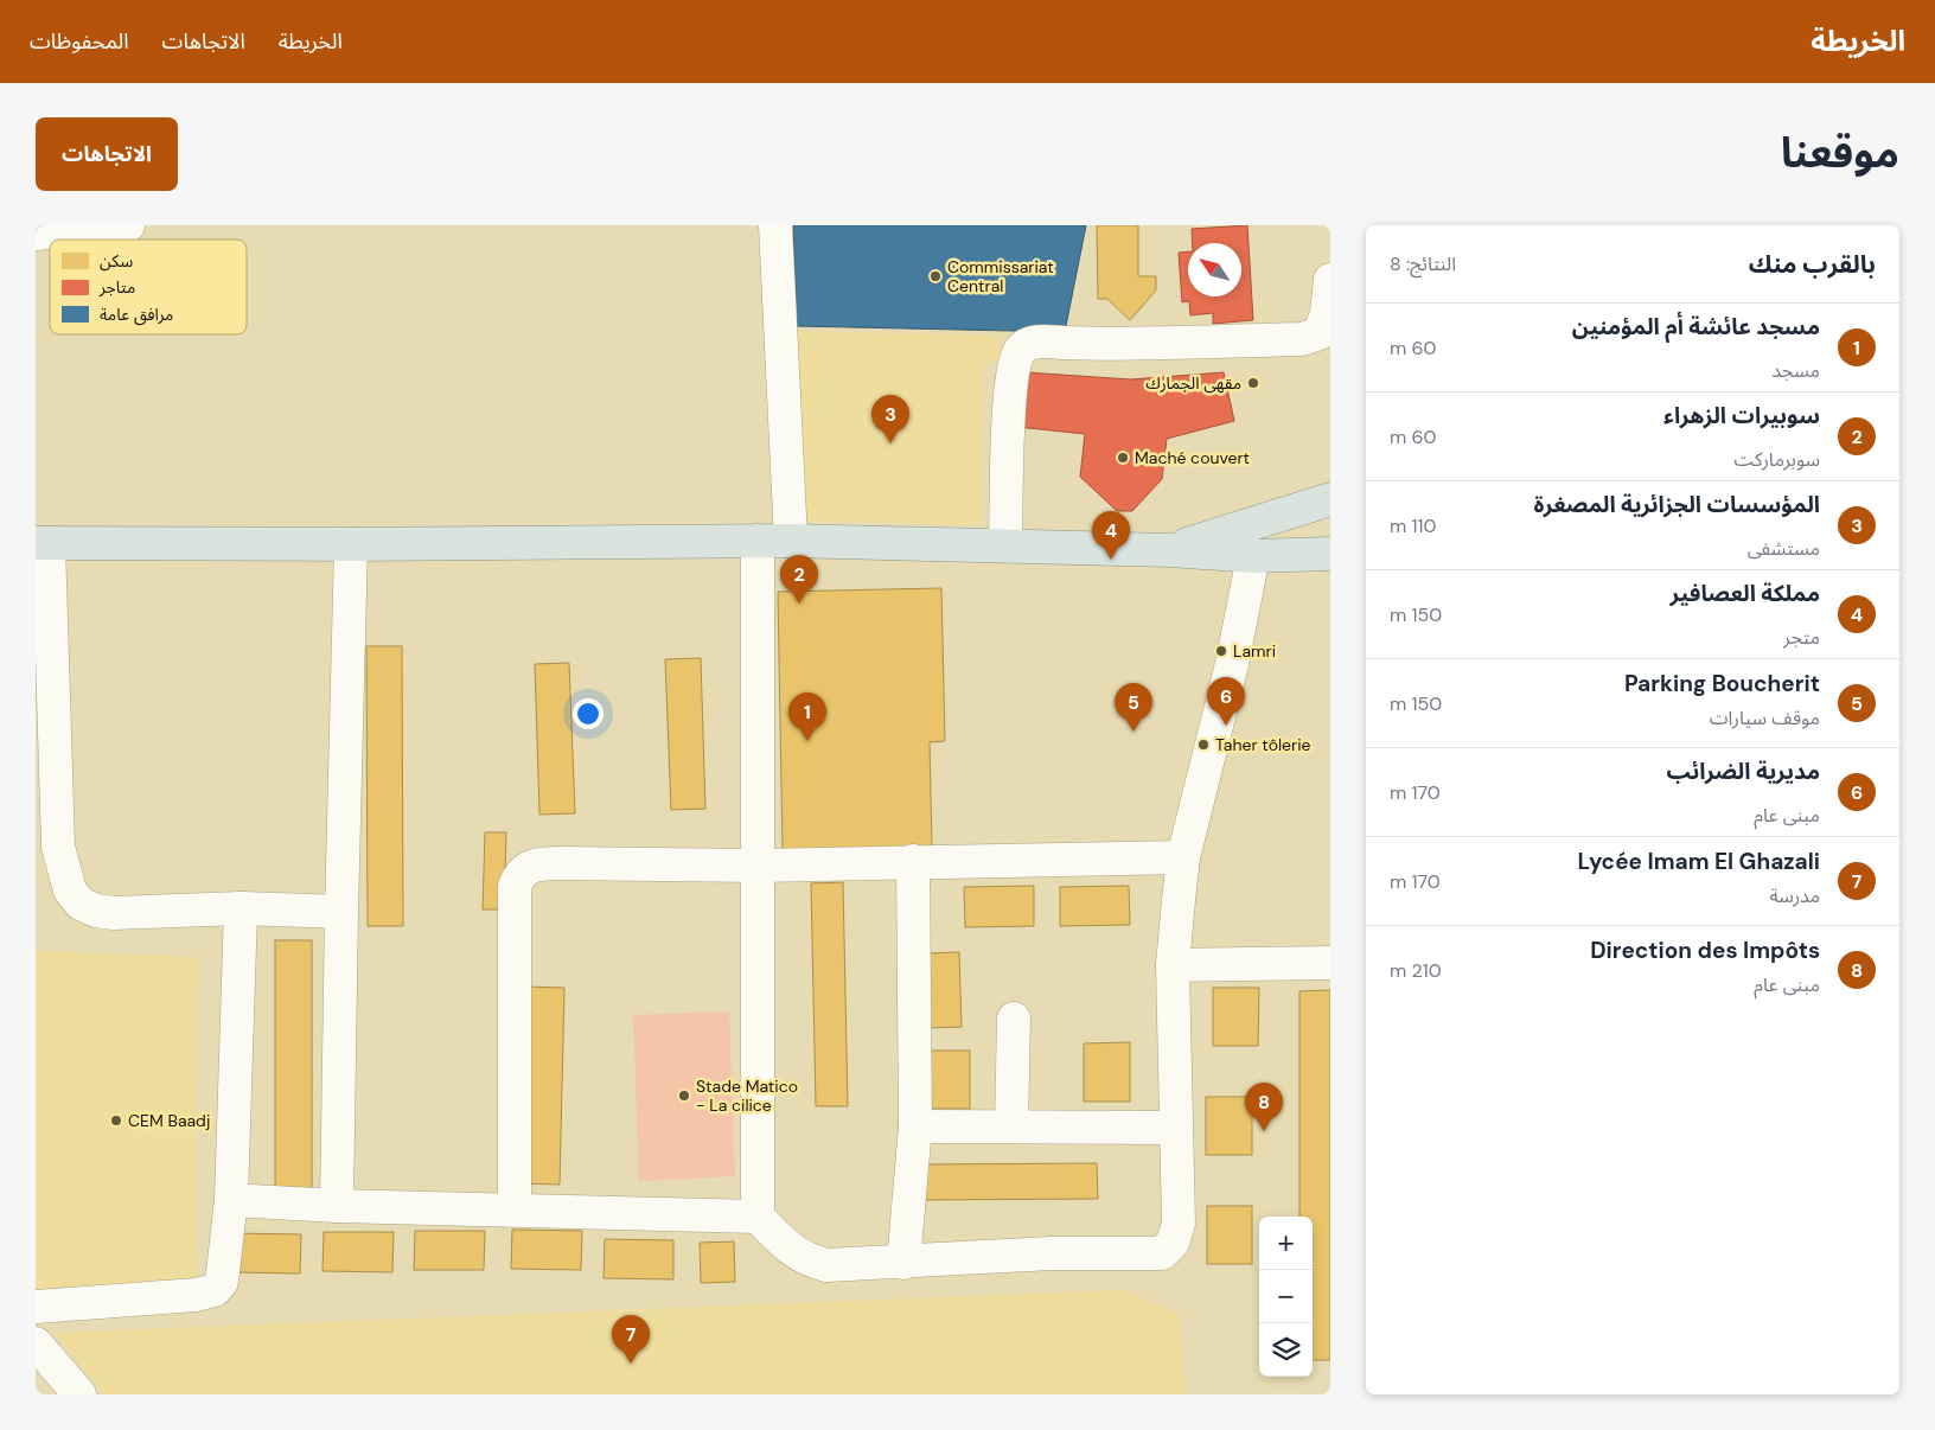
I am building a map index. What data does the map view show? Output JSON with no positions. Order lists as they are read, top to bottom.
{
  "places": [
    "Commissariat Central",
    "مقهى الجمارك",
    "Maché couvert",
    "Lamri",
    "Taher tôlerie",
    "Stade Matico - La cilice",
    "CEM Baadj"
  ],
  "legend": ["سكن", "متاجر", "مرافق عامة"],
  "north": "top left",
  "page": {
    "header": "الخريطة",
    "nav": ["الخريطة", "الاتجاهات", "المحفوظات"],
    "title": "موقعنا",
    "buttons": "الاتجاهات",
    "heading": ["بالقرب منك", "النتائج: 8"],
    "list": [
      {
        "mark": "1",
        "name": "مسجد عائشة أم المؤمنين",
        "note": "مسجد",
        "value": "60 m"
      },
      {
        "mark": "2",
        "name": "سوبيرات الزهراء",
        "note": "سوبرماركت",
        "value": "60 m"
      },
      {
        "mark": "3",
        "name": "المؤسسات الجزائرية المصغرة",
        "note": "مستشفى",
        "value": "110 m"
      },
      {
        "mark": "4",
        "name": "مملكة العصافير",
        "note": "متجر",
        "value": "150 m"
      },
      {
        "mark": "5",
        "name": "Parking Boucherit",
        "note": "موقف سيارات",
        "value": "150 m"
      },
      {
        "mark": "6",
        "name": "مديرية الضرائب",
        "note": "مبنى عام",
        "value": "170 m"
      },
      {
        "mark": "7",
        "name": "Lycée Imam El Ghazali",
        "note": "مدرسة",
        "value": "170 m"
      },
      {
        "mark": "8",
        "name": "Direction des Impôts",
        "note": "مبنى عام",
        "value": "210 m"
      }
    ],
    "pins": [
      "3",
      "4",
      "2",
      "6",
      "5",
      "1",
      "8",
      "7"
    ],
    "map_buttons": ["+", "−"]
  }
}
